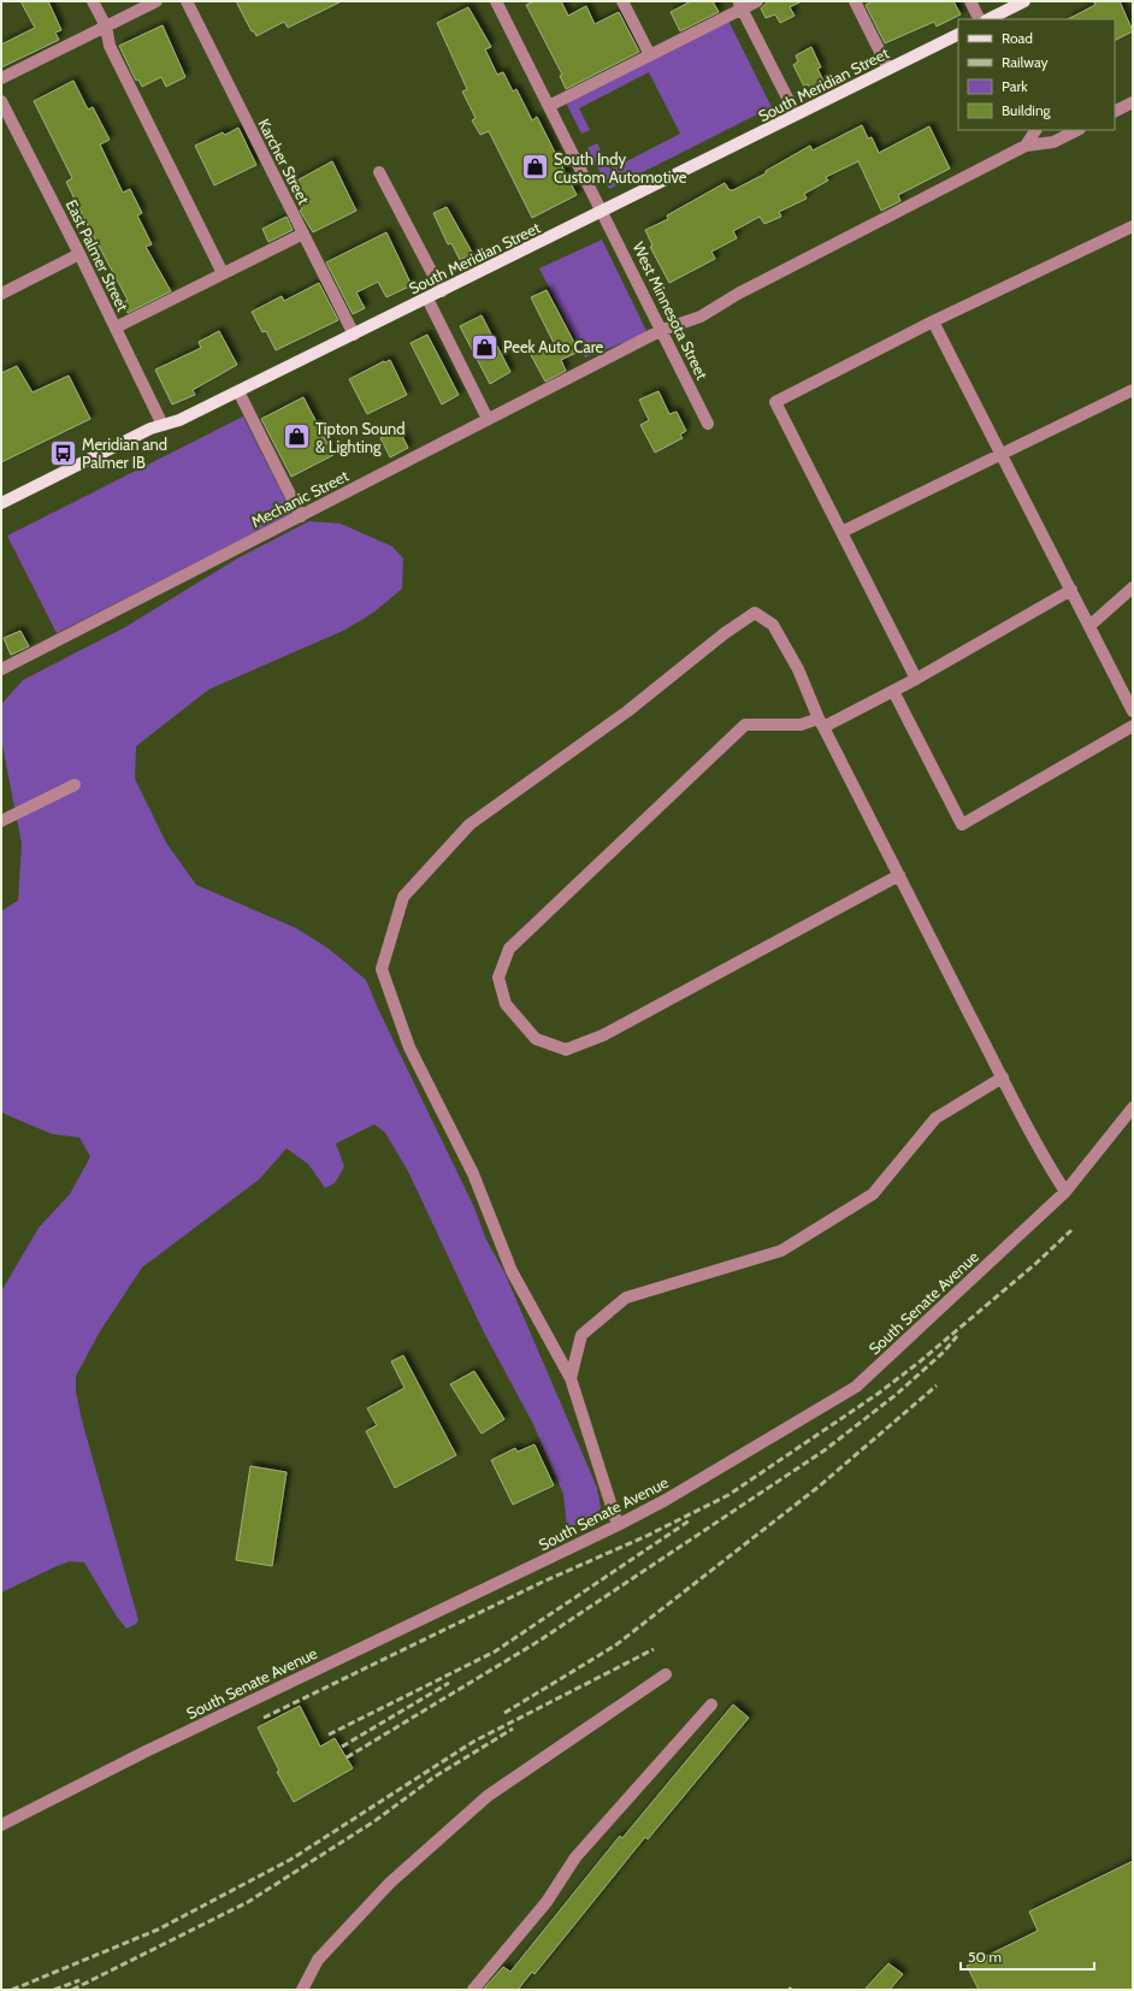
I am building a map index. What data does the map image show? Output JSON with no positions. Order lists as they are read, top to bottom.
{
  "streets": {
    "main road": ["South Meridian Street"],
    "street": [
      "Karcher Street",
      "East Palmer Street",
      "West Minnesota Street",
      "Mechanic Street",
      "South Senate Avenue"
    ]
  },
  "crossings": [
    ["South Meridian Street", "Karcher Street"],
    ["South Meridian Street", "East Palmer Street"],
    ["South Meridian Street", "West Minnesota Street"],
    ["West Minnesota Street", "Mechanic Street"]
  ],
  "places": {
    "shop": ["South Indy Custom Automotive", "Peek Auto Care", "Tipton Sound & Lighting"],
    "bus stop": ["Meridian and Palmer IB"]
  },
  "legend": [
    "Road",
    "Railway",
    "Park",
    "Building"
  ],
  "scale_bar": "50 m"
}
